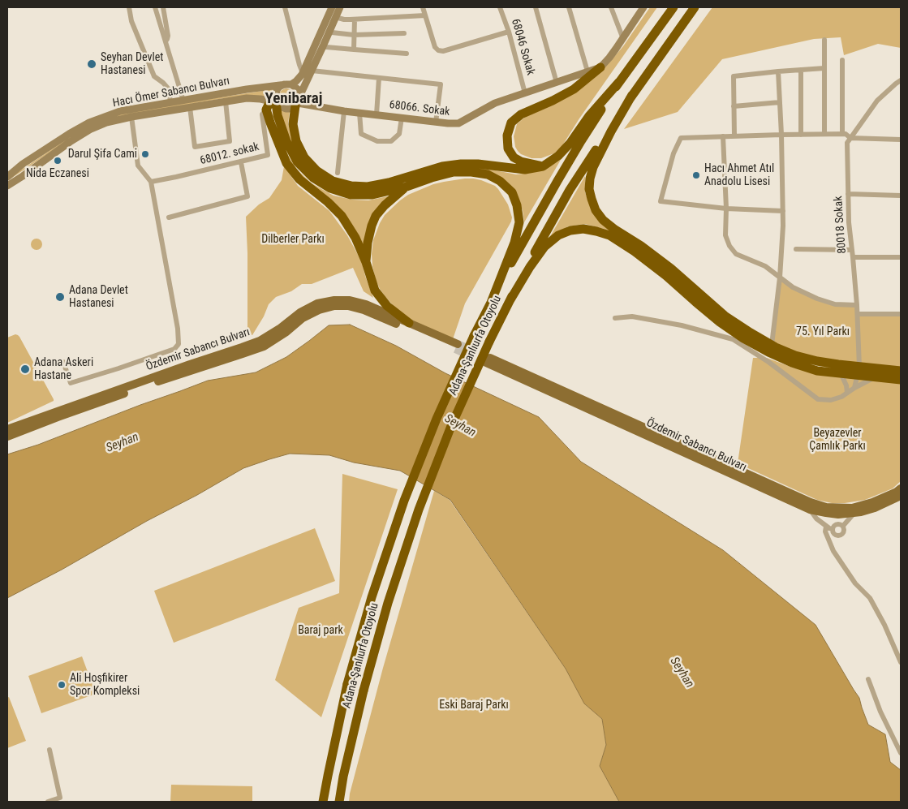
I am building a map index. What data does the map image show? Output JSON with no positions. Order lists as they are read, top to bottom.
{
  "streets": {
    "highway": ["Adana-Şanlıurfa Otoyolu"],
    "main road": ["Hacı Ömer Sabancı Bulvarı", "68066. Sokak", "Özdemir Sabancı Bulvarı"],
    "street": ["68046 Sokak", "68012. sokak", "80018 Sokak"]
  },
  "crossings": [
    ["68046 Sokak", "68066. Sokak"],
    ["Hacı Ömer Sabancı Bulvarı", "68066. Sokak"]
  ],
  "districts": ["Yenibaraj"],
  "water": ["Seyhan"],
  "parks": [
    "Dilberler Parkı",
    "75. Yıl Parkı",
    "Beyazevler Çamlık Parkı",
    "Baraj park",
    "Eski Baraj Parkı"
  ],
  "places": [
    "Seyhan Devlet Hastanesi",
    "Darul Şifa Cami",
    "Nida Eczanesi",
    "Hacı Ahmet Atıl Anadolu Lisesi",
    "Adana Devlet Hastanesi",
    "Adana Askeri Hastane",
    "Ali Hoşfikirer Spor Kompleksi"
  ]
}
